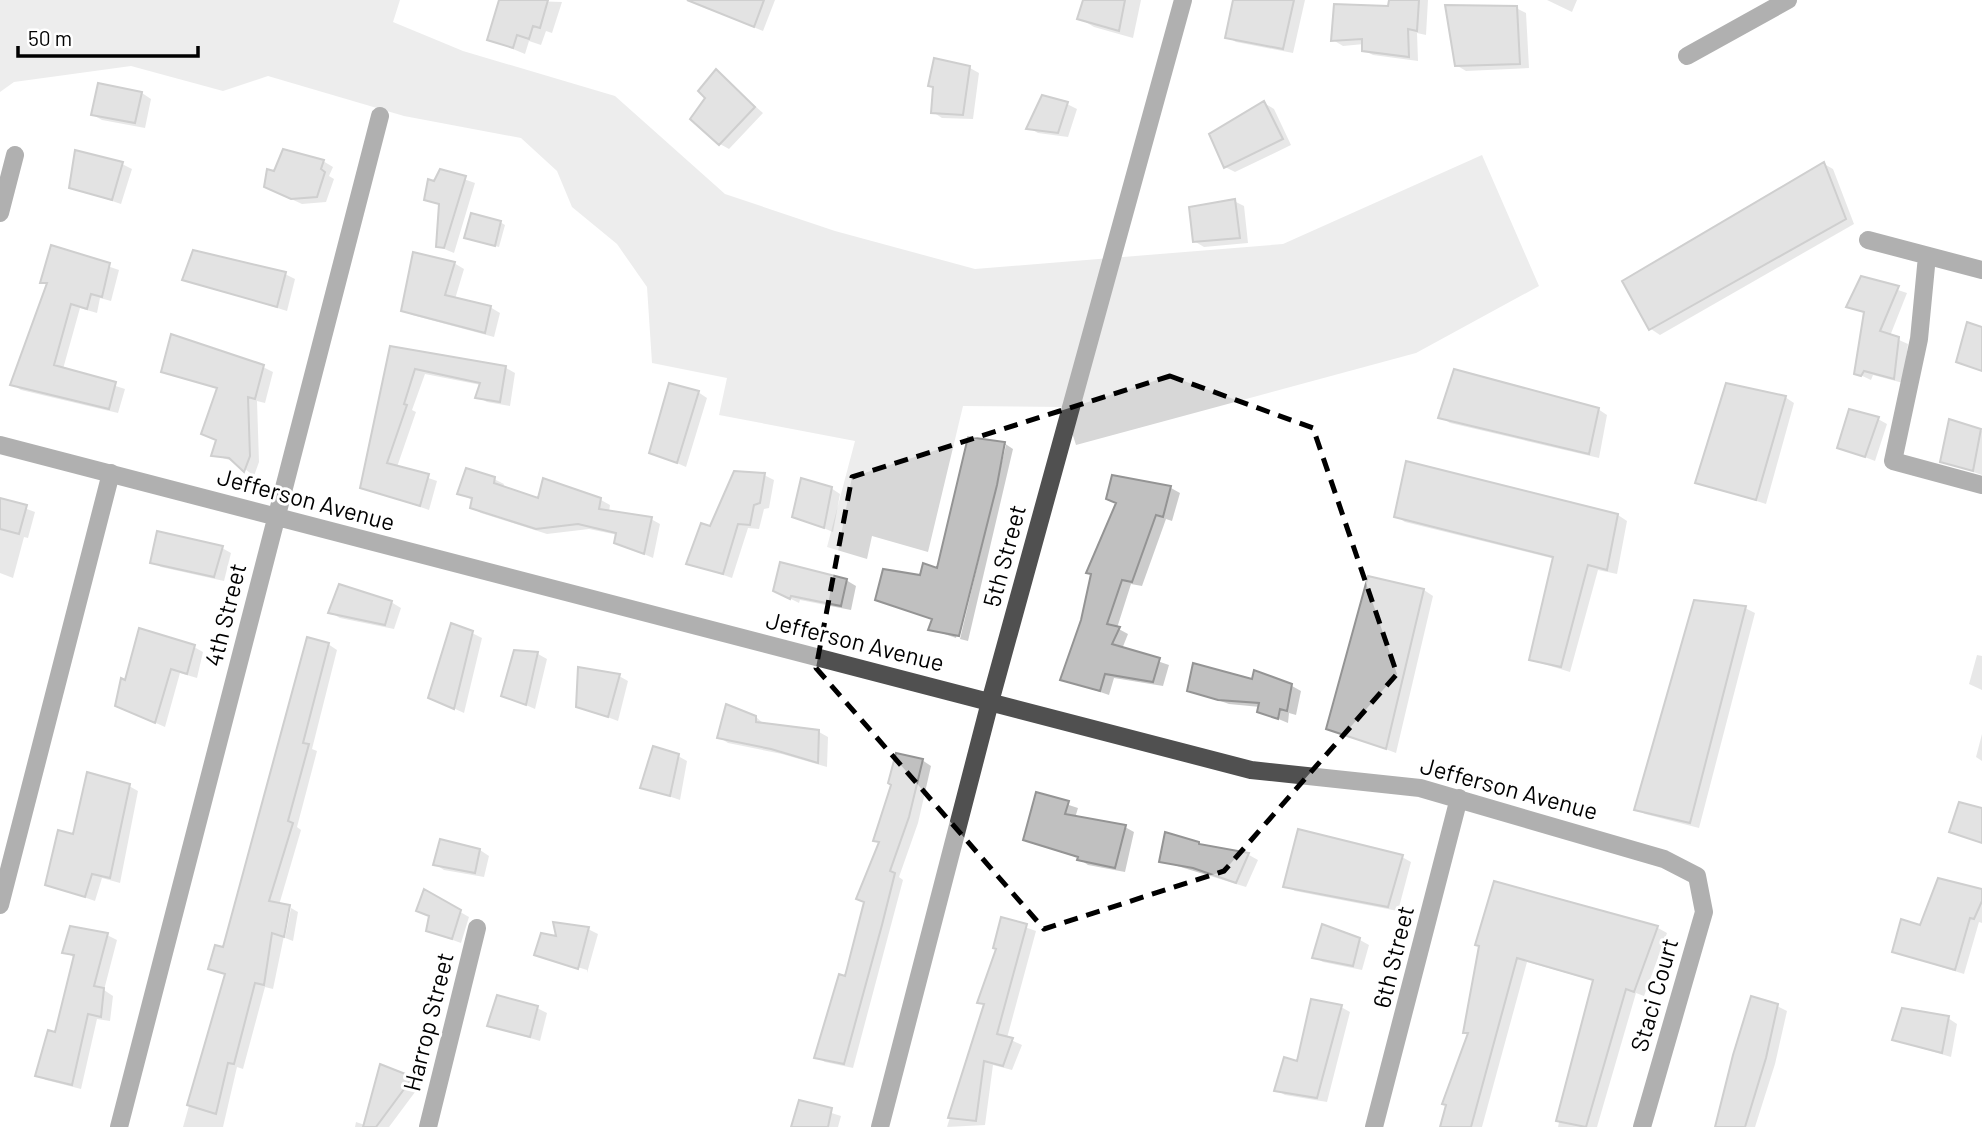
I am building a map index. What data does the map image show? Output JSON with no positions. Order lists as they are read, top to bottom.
{
  "streets": {
    "street": [
      "Jefferson Avenue",
      "5th Street",
      "4th Street",
      "6th Street",
      "Staci Court",
      "Harrop Street"
    ]
  },
  "crossings": [
    ["Jefferson Avenue", "5th Street"],
    ["Jefferson Avenue", "4th Street"],
    ["Jefferson Avenue", "6th Street"],
    ["Jefferson Avenue", "Staci Court"]
  ],
  "scale_bar": "50 m"
}
